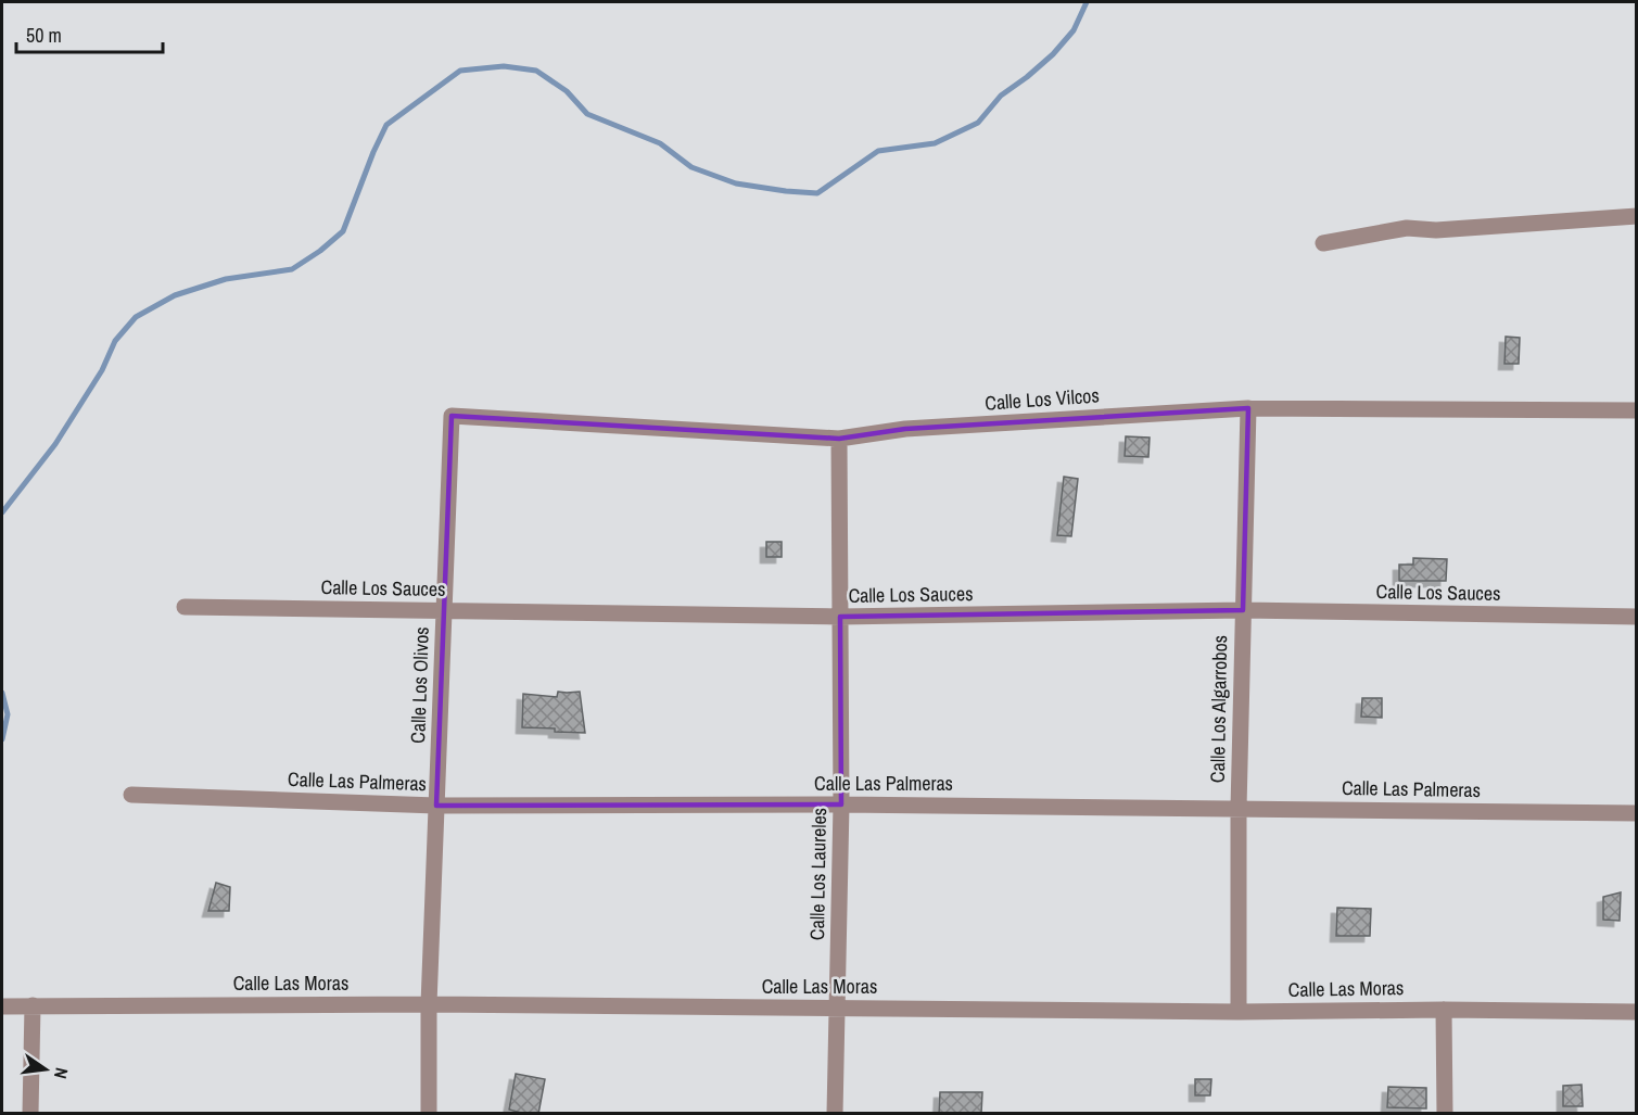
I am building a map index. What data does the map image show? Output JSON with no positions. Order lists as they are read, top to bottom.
{
  "streets": {
    "street": [
      "Calle Los Vilcos",
      "Calle Los Sauces",
      "Calle Los Olivos",
      "Calle Los Algarrobos",
      "Calle Las Palmeras",
      "Calle Los Laureles",
      "Calle Las Moras"
    ]
  },
  "crossings": [
    ["Calle Los Vilcos", "Calle Los Olivos"],
    ["Calle Los Vilcos", "Calle Los Algarrobos"],
    ["Calle Los Vilcos", "Calle Los Laureles"],
    ["Calle Los Sauces", "Calle Los Olivos"],
    ["Calle Los Sauces", "Calle Los Algarrobos"],
    ["Calle Los Sauces", "Calle Los Laureles"],
    ["Calle Los Olivos", "Calle Las Palmeras"],
    ["Calle Los Olivos", "Calle Las Moras"],
    ["Calle Los Algarrobos", "Calle Las Palmeras"],
    ["Calle Los Algarrobos", "Calle Las Moras"],
    ["Calle Las Palmeras", "Calle Los Laureles"],
    ["Calle Los Laureles", "Calle Las Moras"]
  ],
  "scale_bar": "50 m",
  "north": "right"
}
